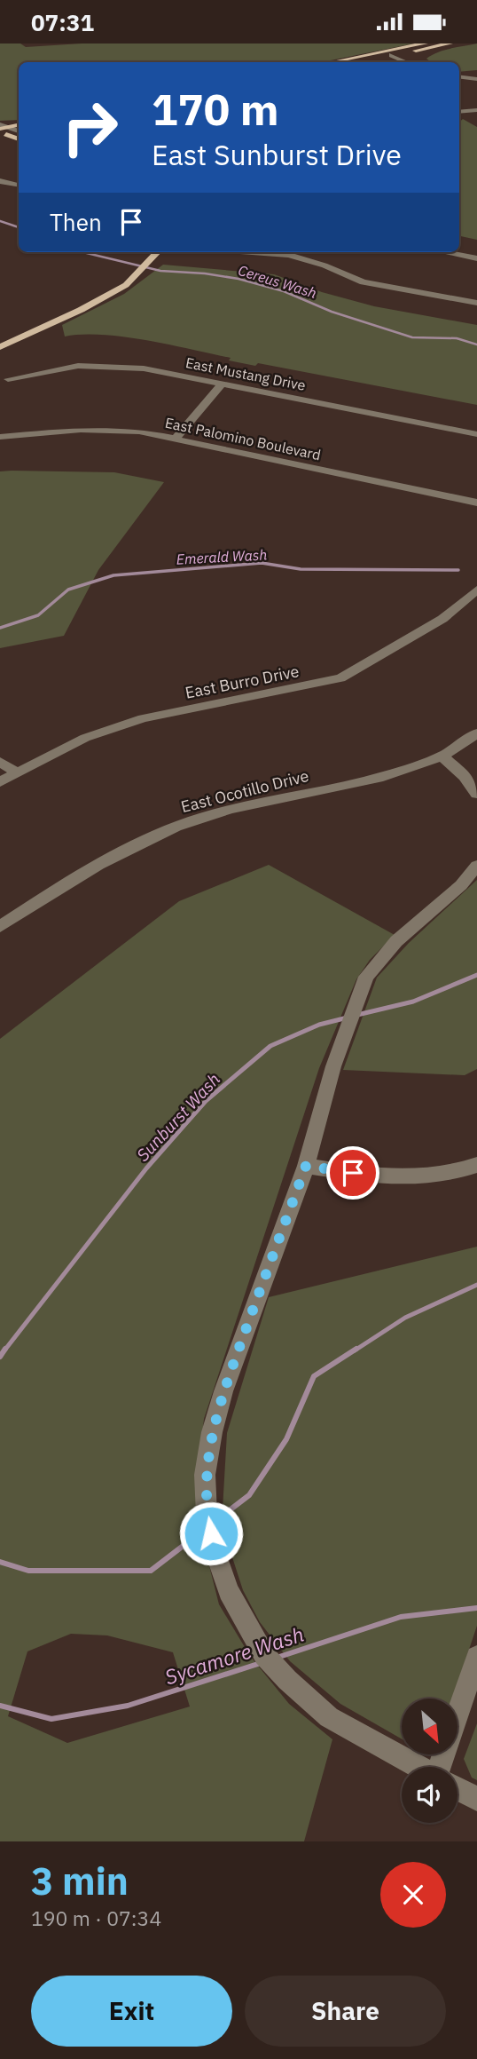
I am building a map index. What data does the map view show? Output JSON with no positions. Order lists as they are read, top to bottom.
{
  "streets": {
    "street": [
      "East Mustang Drive",
      "East Palomino Boulevard",
      "East Burro Drive",
      "East Ocotillo Drive"
    ]
  },
  "water": [
    "Cereus Wash",
    "Emerald Wash",
    "Sunburst Wash",
    "Sycamore Wash"
  ],
  "north": "bottom right",
  "page": {
    "status": "07:31",
    "turn": ["170 m", "East Sunburst Drive"],
    "then": "Then",
    "heading": ["3 min", "190 m · 07:34"],
    "buttons": ["Exit", "Share"]
  }
}
